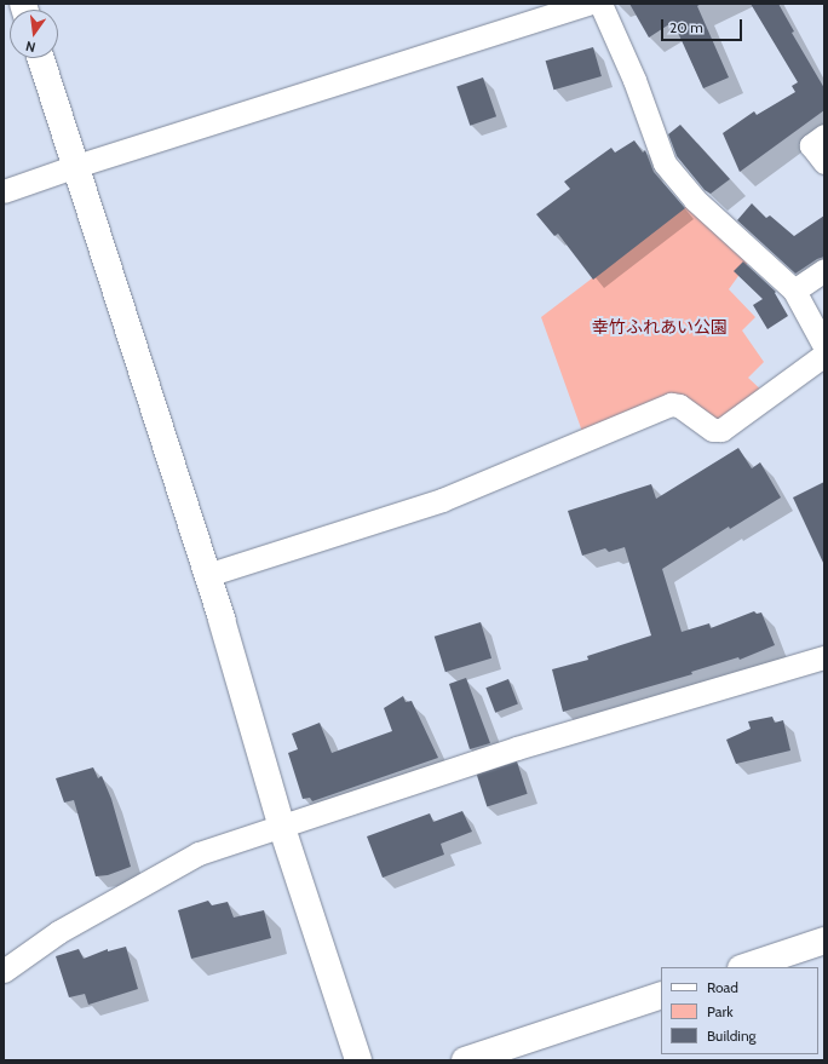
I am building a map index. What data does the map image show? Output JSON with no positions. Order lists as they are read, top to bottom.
{
  "parks": ["幸竹ふれあい公園"],
  "legend": ["Road", "Park", "Building"],
  "scale_bar": "20 m",
  "north": "bottom"
}
